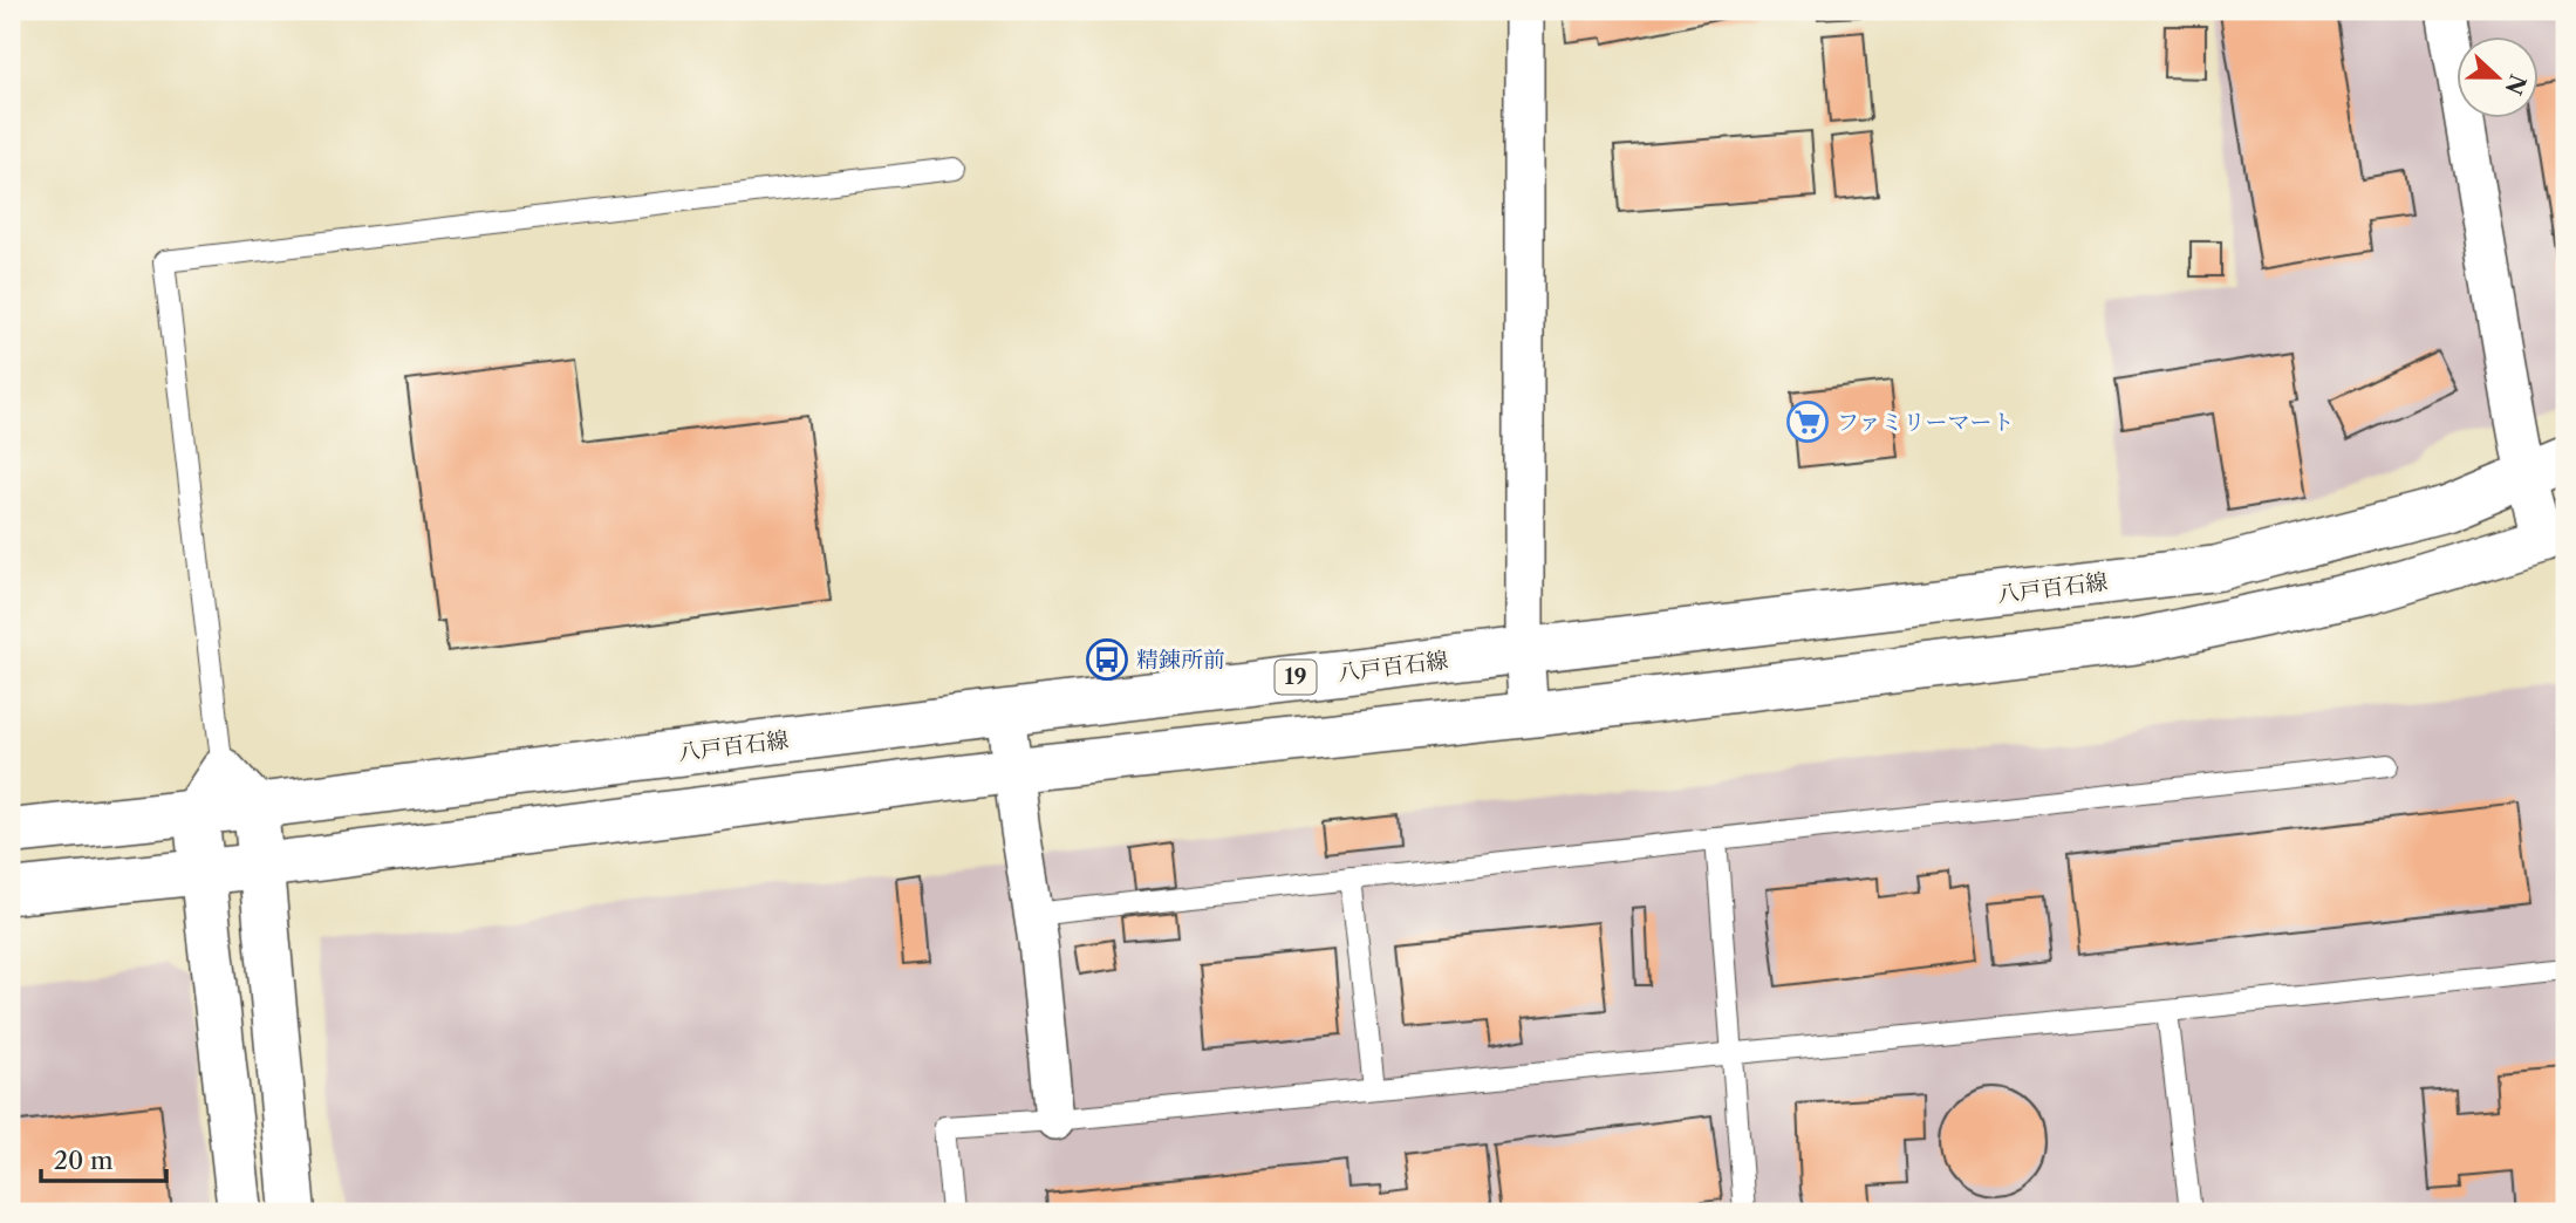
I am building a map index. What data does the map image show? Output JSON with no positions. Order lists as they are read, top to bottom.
{
  "streets": {
    "main road": ["八戸百石線", "19"]
  },
  "places": {
    "supermarket": ["ファミリーマート"],
    "bus stop": ["精錬所前"]
  },
  "scale_bar": "20 m",
  "north": "right"
}
